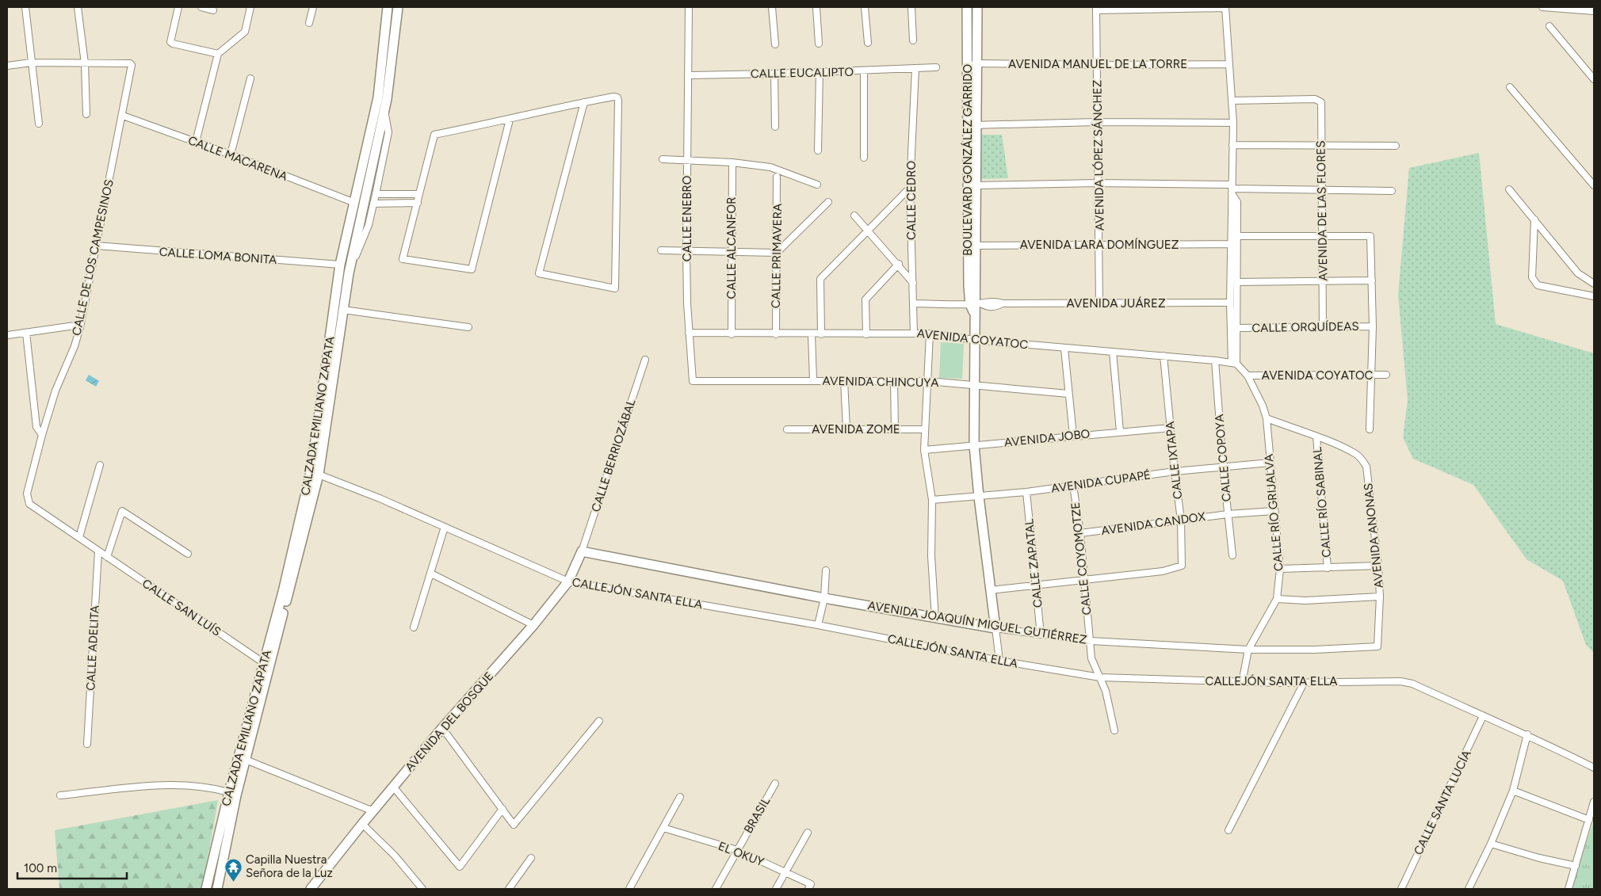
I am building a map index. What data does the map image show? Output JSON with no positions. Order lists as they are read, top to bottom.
{
  "streets": {
    "main road": [
      "BOULEVARD GONZÁLEZ GARRIDO",
      "CALZADA EMILIANO ZAPATA",
      "AVENIDA JOAQUÍN MIGUEL GUTIÉRREZ",
      "AVENIDA DEL BOSQUE"
    ],
    "street": [
      "AVENIDA MANUEL DE LA TORRE",
      "CALLE EUCALIPTO",
      "AVENIDA LÓPEZ SÁNCHEZ",
      "CALLE MACARENA",
      "CALLE CEDRO",
      "AVENIDA DE LAS FLORES",
      "CALLE ENEBRO",
      "AVENIDA LARA DOMÍNGUEZ",
      "CALLE ALCANFOR",
      "CALLE LOMA BONITA",
      "CALLE PRIMAVERA",
      "CALLE DE LOS CAMPESINOS",
      "AVENIDA JUÁREZ",
      "CALLE ORQUÍDEAS",
      "AVENIDA COYATOC",
      "AVENIDA CHINCUYA",
      "AVENIDA ZOME",
      "AVENIDA JOBO",
      "CALLE BERRIOZÁBAL",
      "CALLE COPOYA",
      "CALLE IXTAPA",
      "AVENIDA CUPAPÉ",
      "CALLE RÍO SABINAL",
      "CALLE RÍO GRIJALVA",
      "AVENIDA CANDOX",
      "AVENIDA ANONAS",
      "CALLE COYOMOTZE",
      "CALLE ZAPATAL",
      "CALLEJÓN SANTA ELLA",
      "CALLE SAN LUÍS",
      "CALLE ADELITA",
      "CALLE SANTA LUCÍA",
      "BRASIL",
      "EL OKUY"
    ]
  },
  "crossings": [
    ["AVENIDA MANUEL DE LA TORRE", "AVENIDA LÓPEZ SÁNCHEZ"],
    ["AVENIDA MANUEL DE LA TORRE", "BOULEVARD GONZÁLEZ GARRIDO"],
    ["CALLE EUCALIPTO", "CALLE CEDRO"],
    ["CALLE EUCALIPTO", "CALLE ENEBRO"],
    ["AVENIDA LÓPEZ SÁNCHEZ", "AVENIDA LARA DOMÍNGUEZ"],
    ["AVENIDA LÓPEZ SÁNCHEZ", "AVENIDA JUÁREZ"],
    ["CALLE MACARENA", "CALLE DE LOS CAMPESINOS"],
    ["CALLE MACARENA", "CALZADA EMILIANO ZAPATA"],
    ["BOULEVARD GONZÁLEZ GARRIDO", "AVENIDA LARA DOMÍNGUEZ"],
    ["BOULEVARD GONZÁLEZ GARRIDO", "AVENIDA JUÁREZ"],
    ["BOULEVARD GONZÁLEZ GARRIDO", "AVENIDA COYATOC"],
    ["BOULEVARD GONZÁLEZ GARRIDO", "AVENIDA CHINCUYA"],
    ["BOULEVARD GONZÁLEZ GARRIDO", "AVENIDA JOBO"],
    ["BOULEVARD GONZÁLEZ GARRIDO", "AVENIDA CUPAPÉ"],
    ["BOULEVARD GONZÁLEZ GARRIDO", "CALLEJÓN SANTA ELLA"],
    ["BOULEVARD GONZÁLEZ GARRIDO", "AVENIDA JOAQUÍN MIGUEL GUTIÉRREZ"],
    ["CALLE CEDRO", "AVENIDA JUÁREZ"],
    ["CALLE CEDRO", "AVENIDA COYATOC"],
    ["AVENIDA DE LAS FLORES", "CALLE ORQUÍDEAS"],
    ["CALLE ENEBRO", "AVENIDA COYATOC"],
    ["CALLE ENEBRO", "AVENIDA CHINCUYA"],
    ["CALLE ALCANFOR", "AVENIDA COYATOC"],
    ["CALLE LOMA BONITA", "CALLE DE LOS CAMPESINOS"],
    ["CALLE LOMA BONITA", "CALZADA EMILIANO ZAPATA"],
    ["CALLE PRIMAVERA", "AVENIDA COYATOC"],
    ["CALLE DE LOS CAMPESINOS", "CALLE SAN LUÍS"],
    ["CALLE DE LOS CAMPESINOS", "CALLE ADELITA"],
    ["AVENIDA COYATOC", "CALLE COPOYA"],
    ["AVENIDA COYATOC", "CALLE IXTAPA"],
    ["AVENIDA COYATOC", "CALLE RÍO GRIJALVA"],
    ["CALZADA EMILIANO ZAPATA", "CALLEJÓN SANTA ELLA"],
    ["CALZADA EMILIANO ZAPATA", "CALLE SAN LUÍS"],
    ["AVENIDA JOBO", "CALLE IXTAPA"],
    ["CALLE BERRIOZÁBAL", "AVENIDA JOAQUÍN MIGUEL GUTIÉRREZ"],
    ["CALLE BERRIOZÁBAL", "AVENIDA DEL BOSQUE"],
    ["CALLE COPOYA", "AVENIDA CUPAPÉ"],
    ["CALLE COPOYA", "AVENIDA CANDOX"],
    ["CALLE IXTAPA", "AVENIDA CUPAPÉ"],
    ["CALLE IXTAPA", "AVENIDA CANDOX"],
    ["CALLE IXTAPA", "CALLE COYOMOTZE"],
    ["AVENIDA CUPAPÉ", "CALLE RÍO GRIJALVA"],
    ["AVENIDA CUPAPÉ", "CALLE COYOMOTZE"],
    ["AVENIDA CUPAPÉ", "CALLE ZAPATAL"],
    ["CALLE RÍO SABINAL", "AVENIDA ANONAS"],
    ["CALLE RÍO GRIJALVA", "AVENIDA CANDOX"],
    ["CALLE RÍO GRIJALVA", "CALLEJÓN SANTA ELLA"],
    ["CALLE RÍO GRIJALVA", "AVENIDA JOAQUÍN MIGUEL GUTIÉRREZ"],
    ["AVENIDA CANDOX", "CALLE COYOMOTZE"],
    ["AVENIDA ANONAS", "AVENIDA JOAQUÍN MIGUEL GUTIÉRREZ"],
    ["CALLE COYOMOTZE", "CALLEJÓN SANTA ELLA"],
    ["CALLE COYOMOTZE", "AVENIDA JOAQUÍN MIGUEL GUTIÉRREZ"],
    ["CALLE ZAPATAL", "AVENIDA JOAQUÍN MIGUEL GUTIÉRREZ"],
    ["CALLEJÓN SANTA ELLA", "AVENIDA DEL BOSQUE"],
    ["CALLEJÓN SANTA ELLA", "CALLE SANTA LUCÍA"],
    ["CALLE SAN LUÍS", "CALLE ADELITA"],
    ["AVENIDA JOAQUÍN MIGUEL GUTIÉRREZ", "AVENIDA DEL BOSQUE"],
    ["BRASIL", "EL OKUY"]
  ],
  "places": {
    "temple": ["Capilla Nuestra Señora de la Luz"]
  },
  "scale_bar": "100 m"
}
